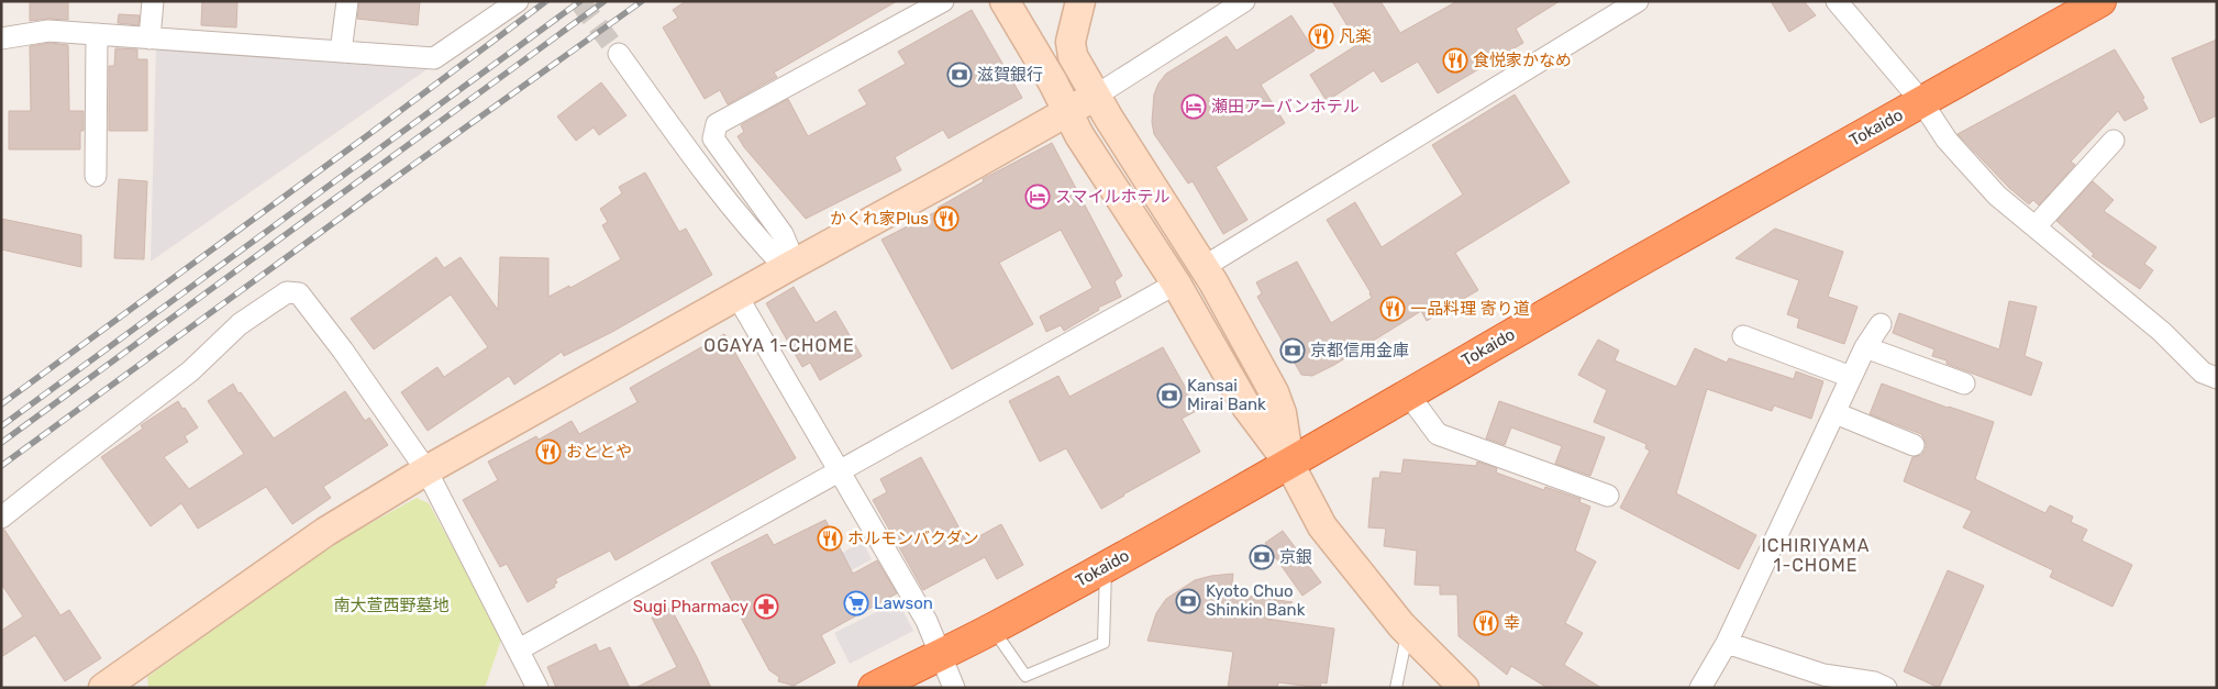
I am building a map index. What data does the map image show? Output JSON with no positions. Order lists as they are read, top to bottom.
{
  "streets": {
    "highway": ["Tokaido"]
  },
  "districts": ["OGAYA 1-CHOME", "ICHIRIYAMA 1-CHOME"],
  "parks": ["南大萱西野墓地"],
  "places": {
    "restaurant": [
      "凡楽",
      "食悦家かなめ",
      "かくれ家Plus",
      "一品料理 寄り道",
      "おととや",
      "ホルモンバクダン",
      "幸"
    ],
    "bank": [
      "滋賀銀行",
      "京都信用金庫",
      "Kansai Mirai Bank",
      "京銀",
      "Kyoto Chuo Shinkin Bank"
    ],
    "hotel": ["瀬田アーバンホテル", "スマイルホテル"],
    "supermarket": ["Lawson"],
    "pharmacy": ["Sugi Pharmacy"]
  }
}
